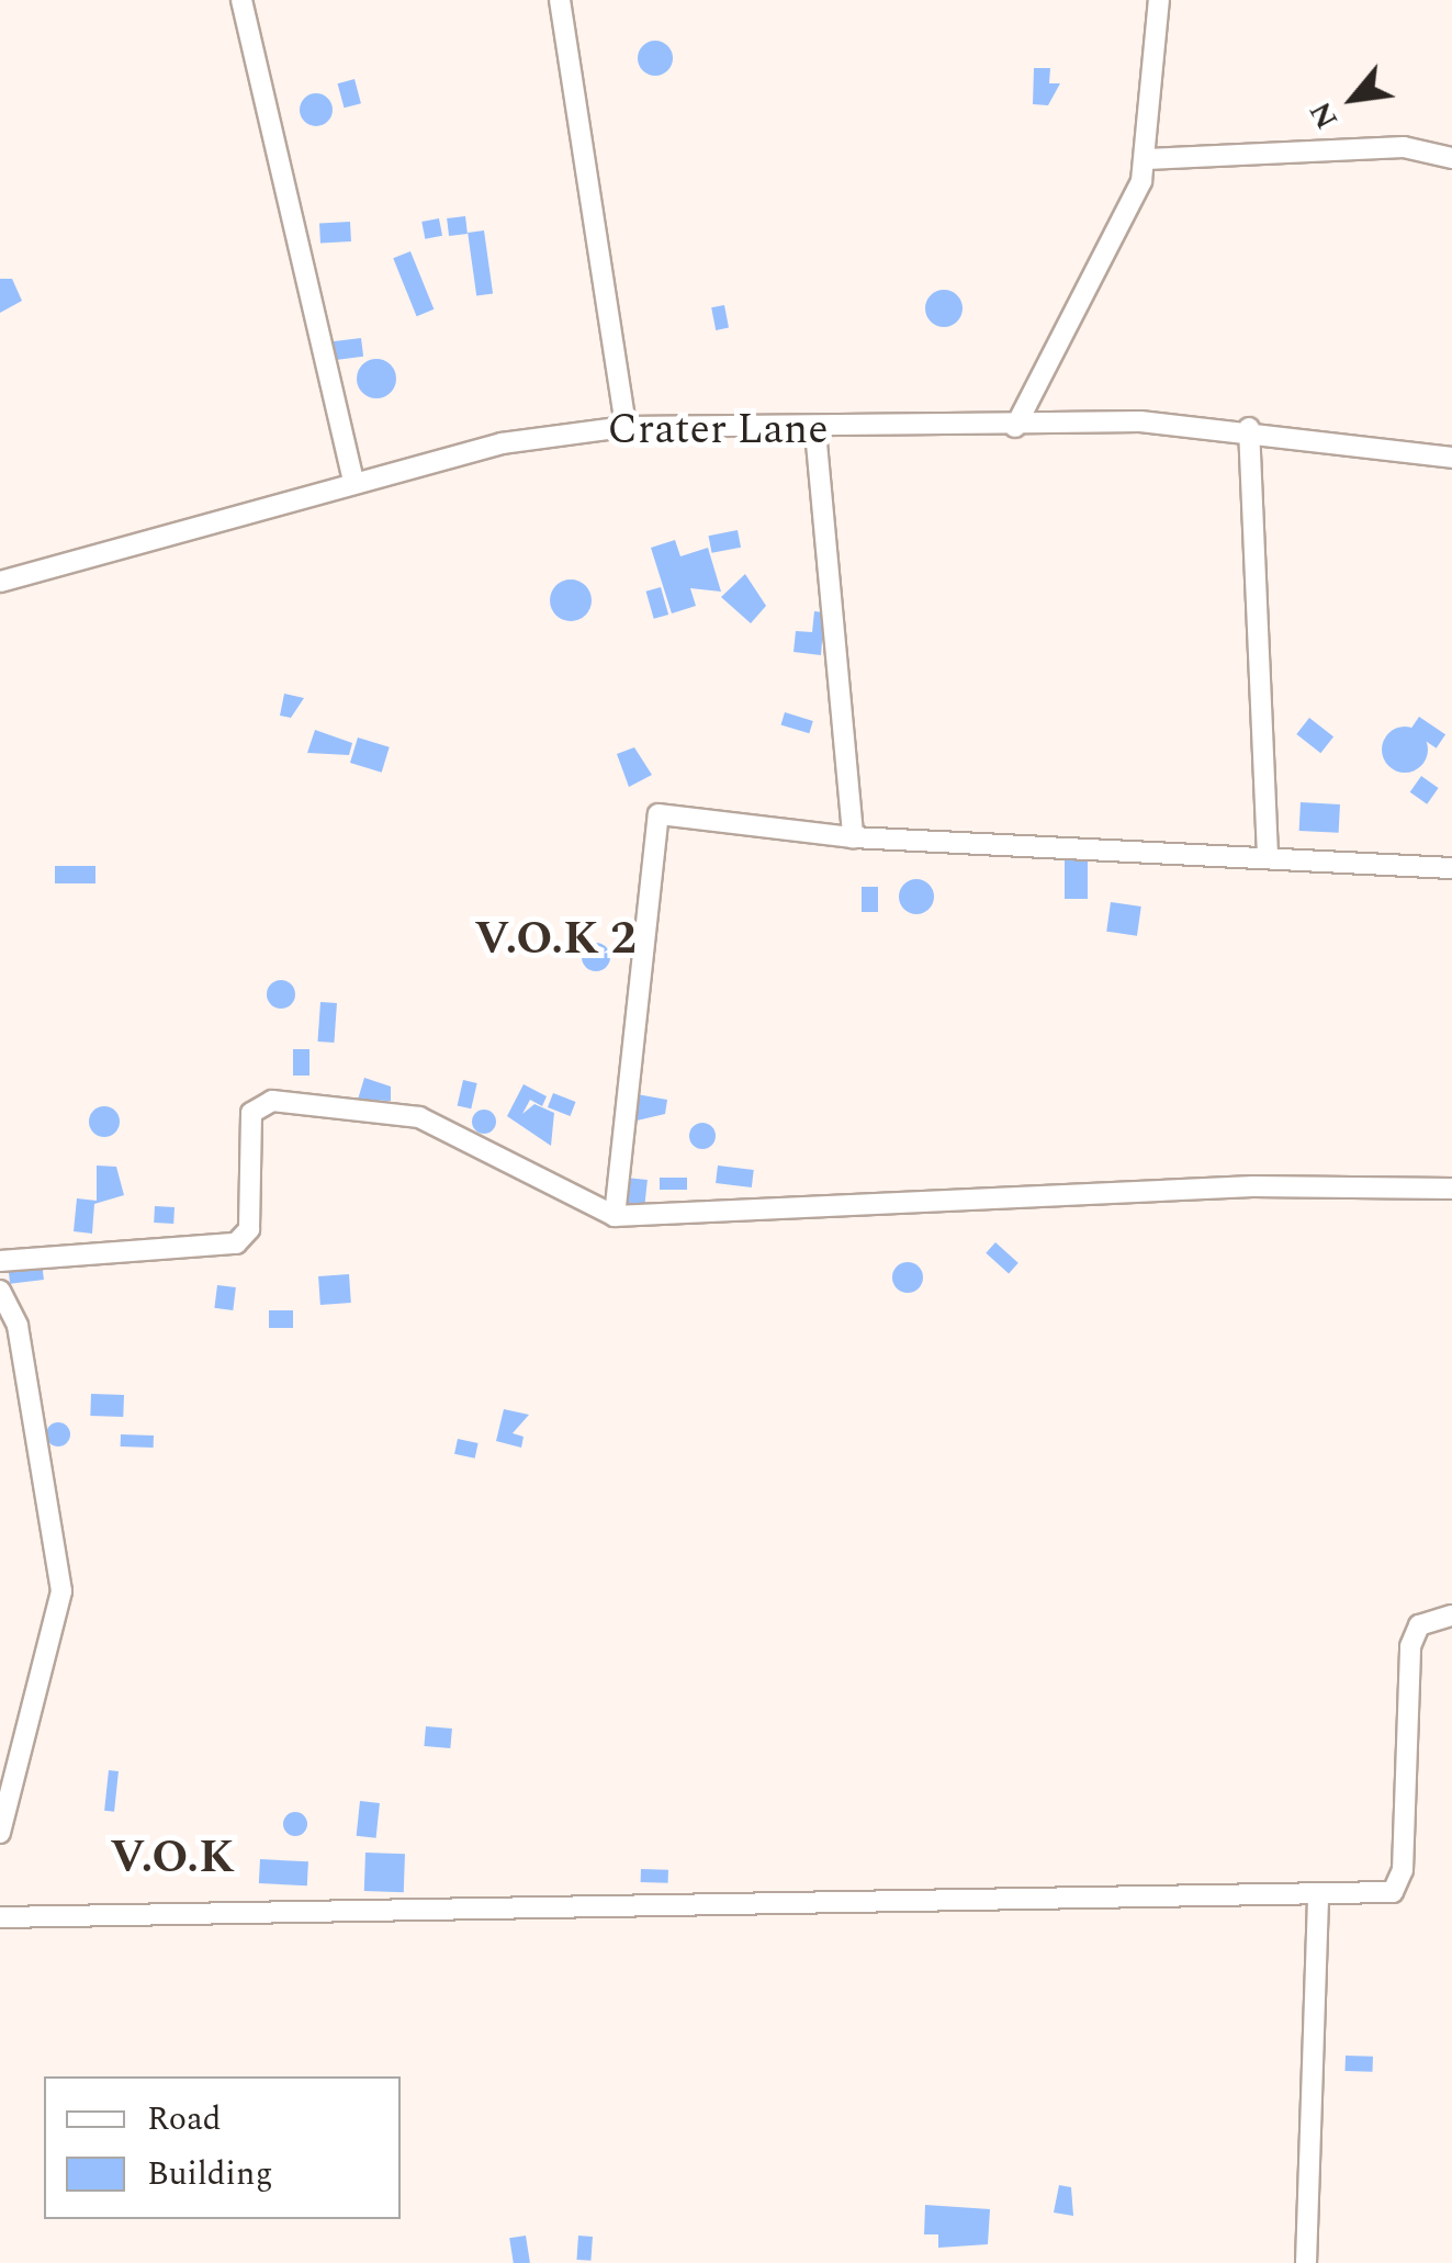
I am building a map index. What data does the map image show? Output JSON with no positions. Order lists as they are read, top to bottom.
{
  "streets": {
    "street": ["Crater Lane"]
  },
  "districts": ["V.O.K 2", "V.O.K"],
  "legend": ["Road", "Building"],
  "north": "bottom left"
}
